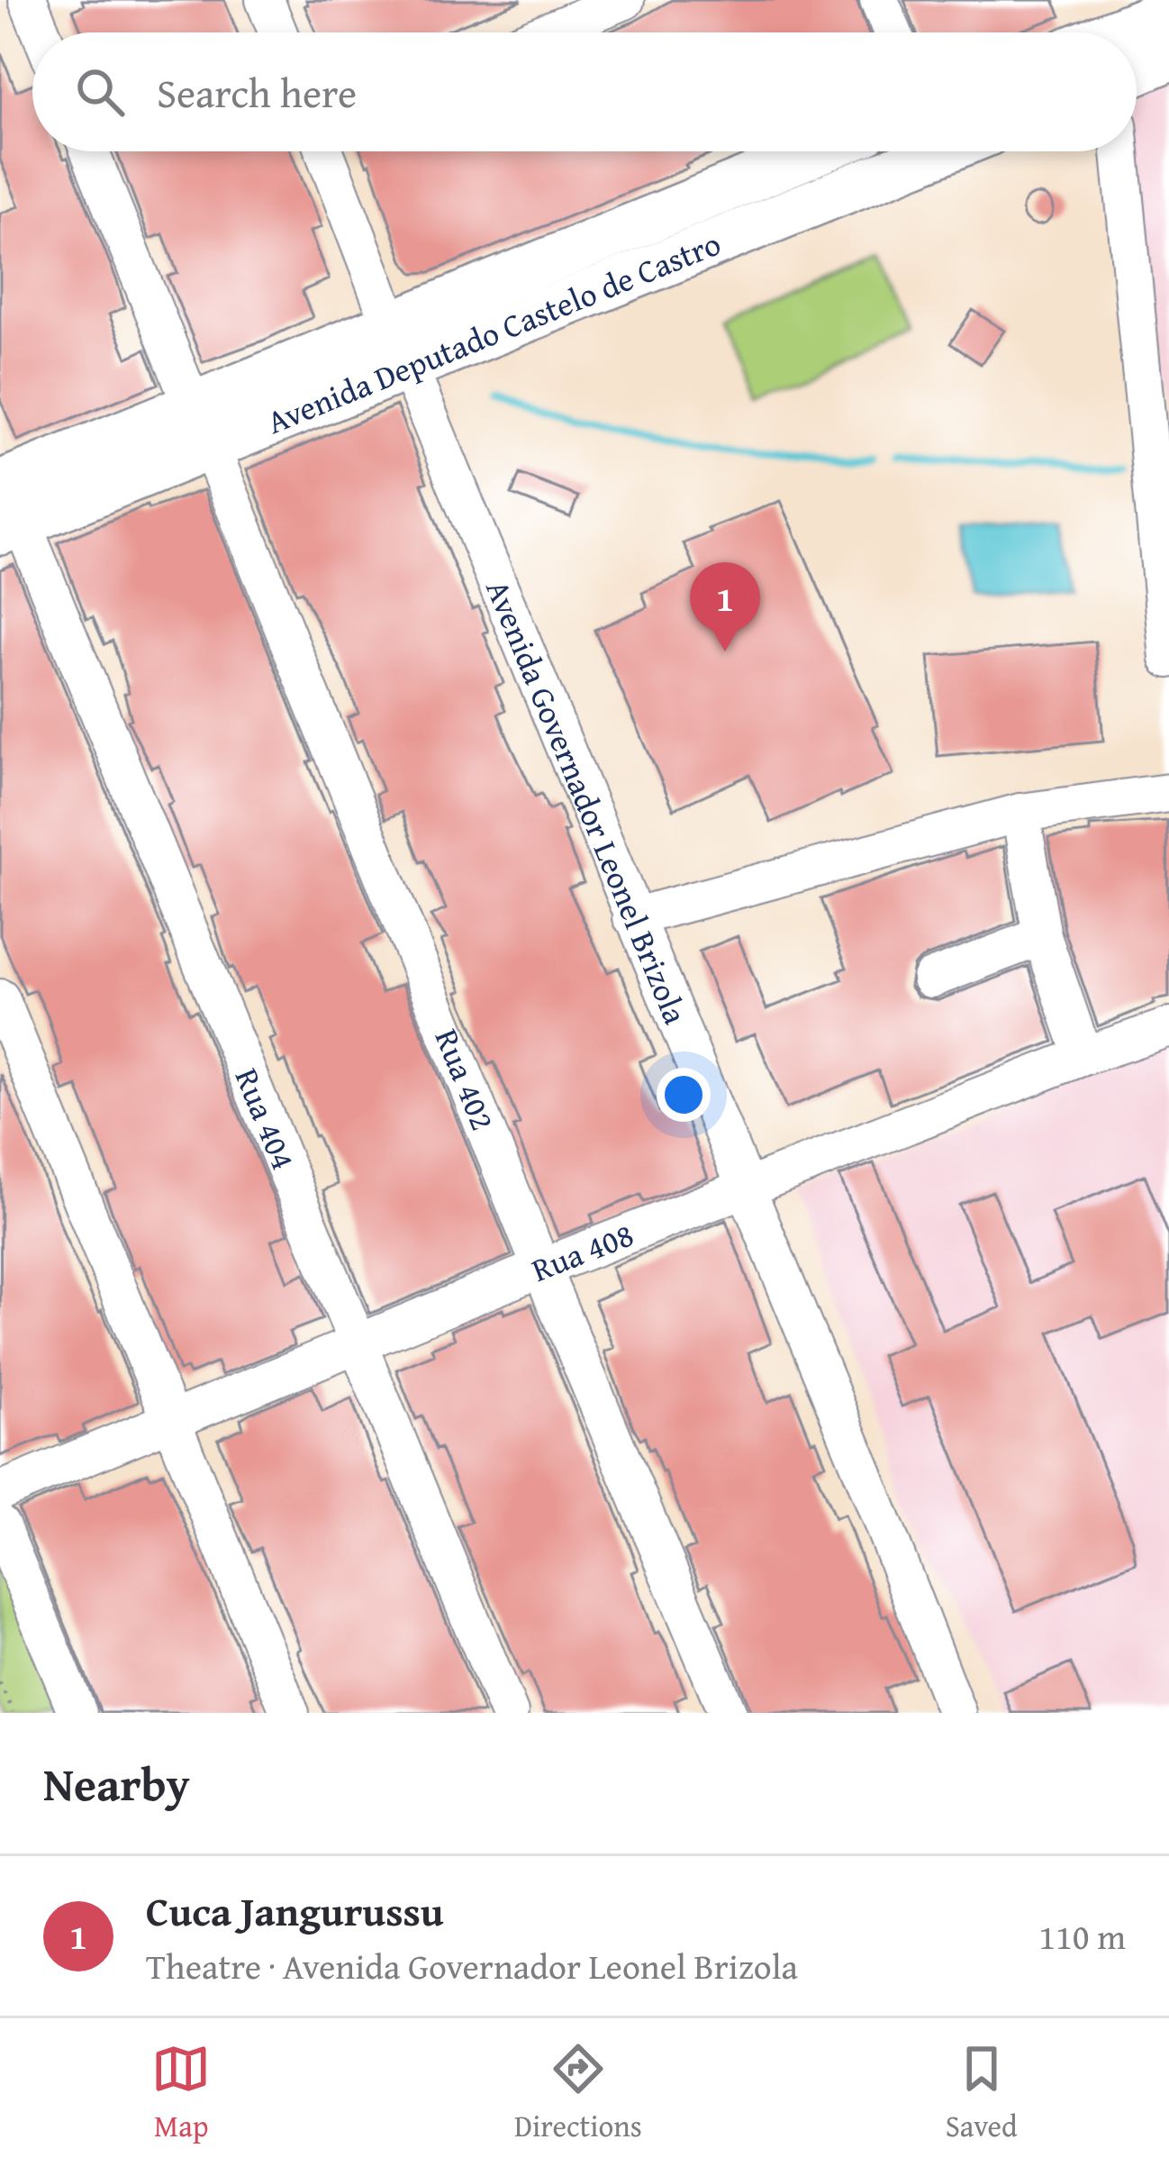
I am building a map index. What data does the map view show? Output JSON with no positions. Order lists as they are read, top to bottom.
{
  "streets": {
    "main road": ["Avenida Deputado Castelo de Castro"],
    "street": [
      "Avenida Governador Leonel Brizola",
      "Rua 402",
      "Rua 404",
      "Rua 408"
    ]
  },
  "crossings": [
    ["Avenida Deputado Castelo de Castro", "Avenida Governador Leonel Brizola"],
    ["Avenida Deputado Castelo de Castro", "Rua 402"],
    ["Avenida Deputado Castelo de Castro", "Rua 404"],
    ["Avenida Governador Leonel Brizola", "Rua 408"],
    ["Rua 402", "Rua 408"],
    ["Rua 404", "Rua 408"]
  ],
  "page": {
    "search": "Search here",
    "pins": "1",
    "heading": "Nearby",
    "list": [
      {
        "mark": "1",
        "name": "Cuca Jangurussu",
        "note": "Theatre · Avenida Governador Leonel Brizola",
        "value": "110 m"
      }
    ],
    "nav": ["Map", "Directions", "Saved"]
  }
}
